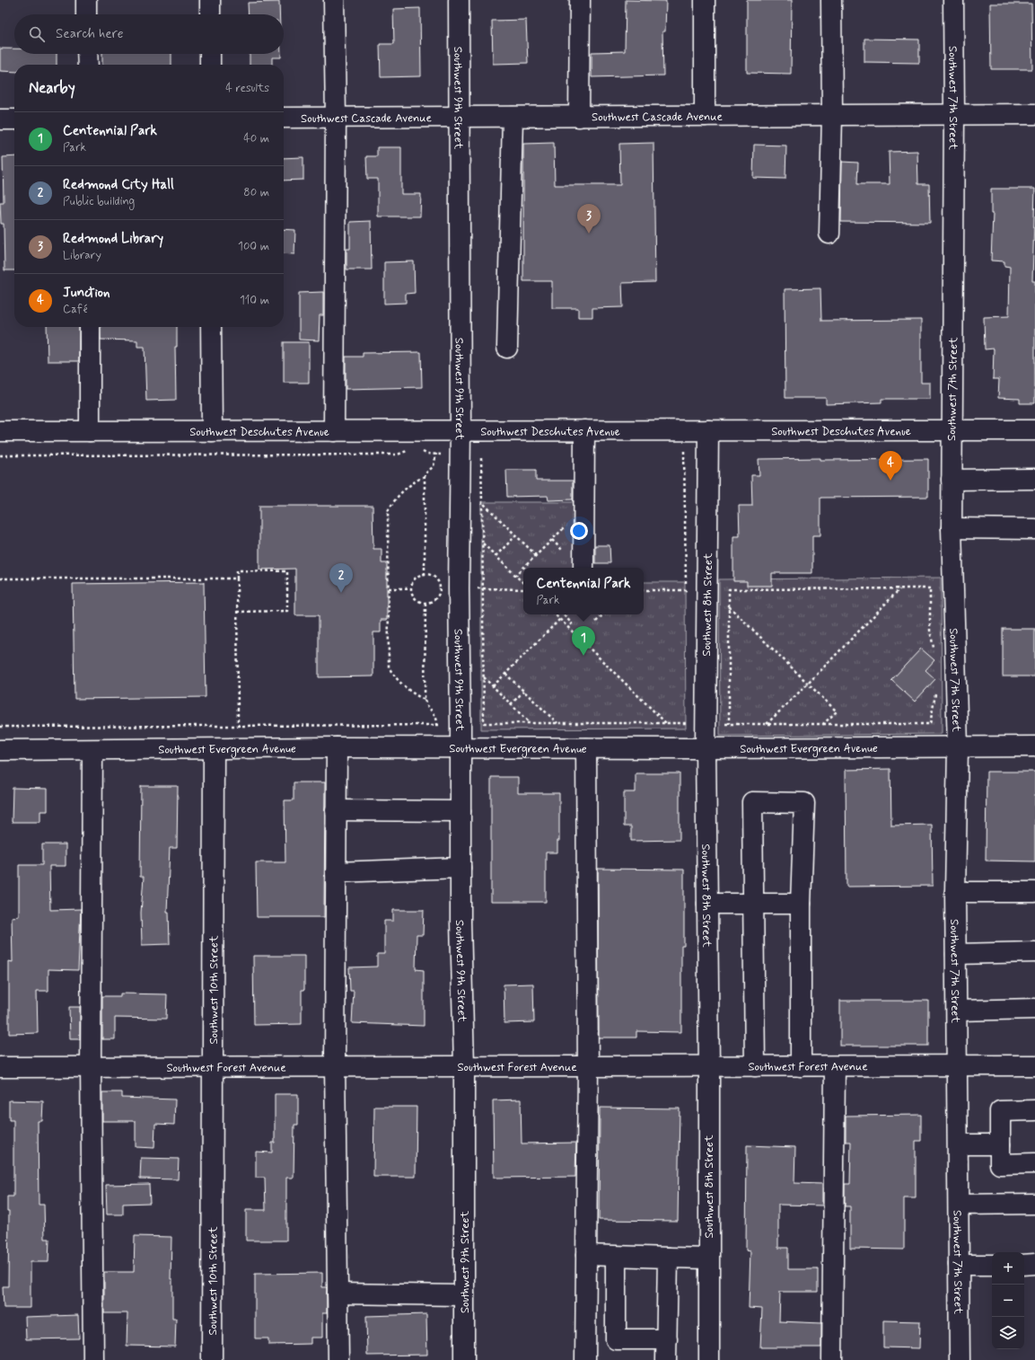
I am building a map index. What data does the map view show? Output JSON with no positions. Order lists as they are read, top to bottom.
{
  "streets": {
    "street": [
      "Southwest 9th Street",
      "Southwest 7th Street",
      "Southwest Cascade Avenue",
      "Southwest Deschutes Avenue",
      "Southwest 8th Street",
      "Southwest Evergreen Avenue",
      "Southwest 10th Street",
      "Southwest Forest Avenue"
    ]
  },
  "crossings": [
    ["Southwest 9th Street", "Southwest Cascade Avenue"],
    ["Southwest 9th Street", "Southwest Deschutes Avenue"],
    ["Southwest 9th Street", "Southwest Evergreen Avenue"],
    ["Southwest 9th Street", "Southwest Forest Avenue"],
    ["Southwest 7th Street", "Southwest Cascade Avenue"],
    ["Southwest 7th Street", "Southwest Deschutes Avenue"],
    ["Southwest 7th Street", "Southwest Evergreen Avenue"],
    ["Southwest 7th Street", "Southwest Forest Avenue"],
    ["Southwest Deschutes Avenue", "Southwest 8th Street"],
    ["Southwest 8th Street", "Southwest Evergreen Avenue"],
    ["Southwest 8th Street", "Southwest Forest Avenue"],
    ["Southwest Evergreen Avenue", "Southwest 10th Street"],
    ["Southwest 10th Street", "Southwest Forest Avenue"]
  ],
  "page": {
    "search": "Search here",
    "heading": ["Nearby", "4 results"],
    "list": [
      {
        "mark": "1",
        "name": "Centennial Park",
        "note": "Park",
        "value": "40 m"
      },
      {
        "mark": "2",
        "name": "Redmond City Hall",
        "note": "Public building",
        "value": "80 m"
      },
      {
        "mark": "3",
        "name": "Redmond Library",
        "note": "Library",
        "value": "100 m"
      },
      {
        "mark": "4",
        "name": "Junction",
        "note": "Café",
        "value": "110 m"
      }
    ],
    "pins": [
      "3",
      "4",
      "2",
      "1"
    ],
    "popup": ["Centennial Park", "Park"],
    "map_buttons": ["+", "−"]
  }
}
